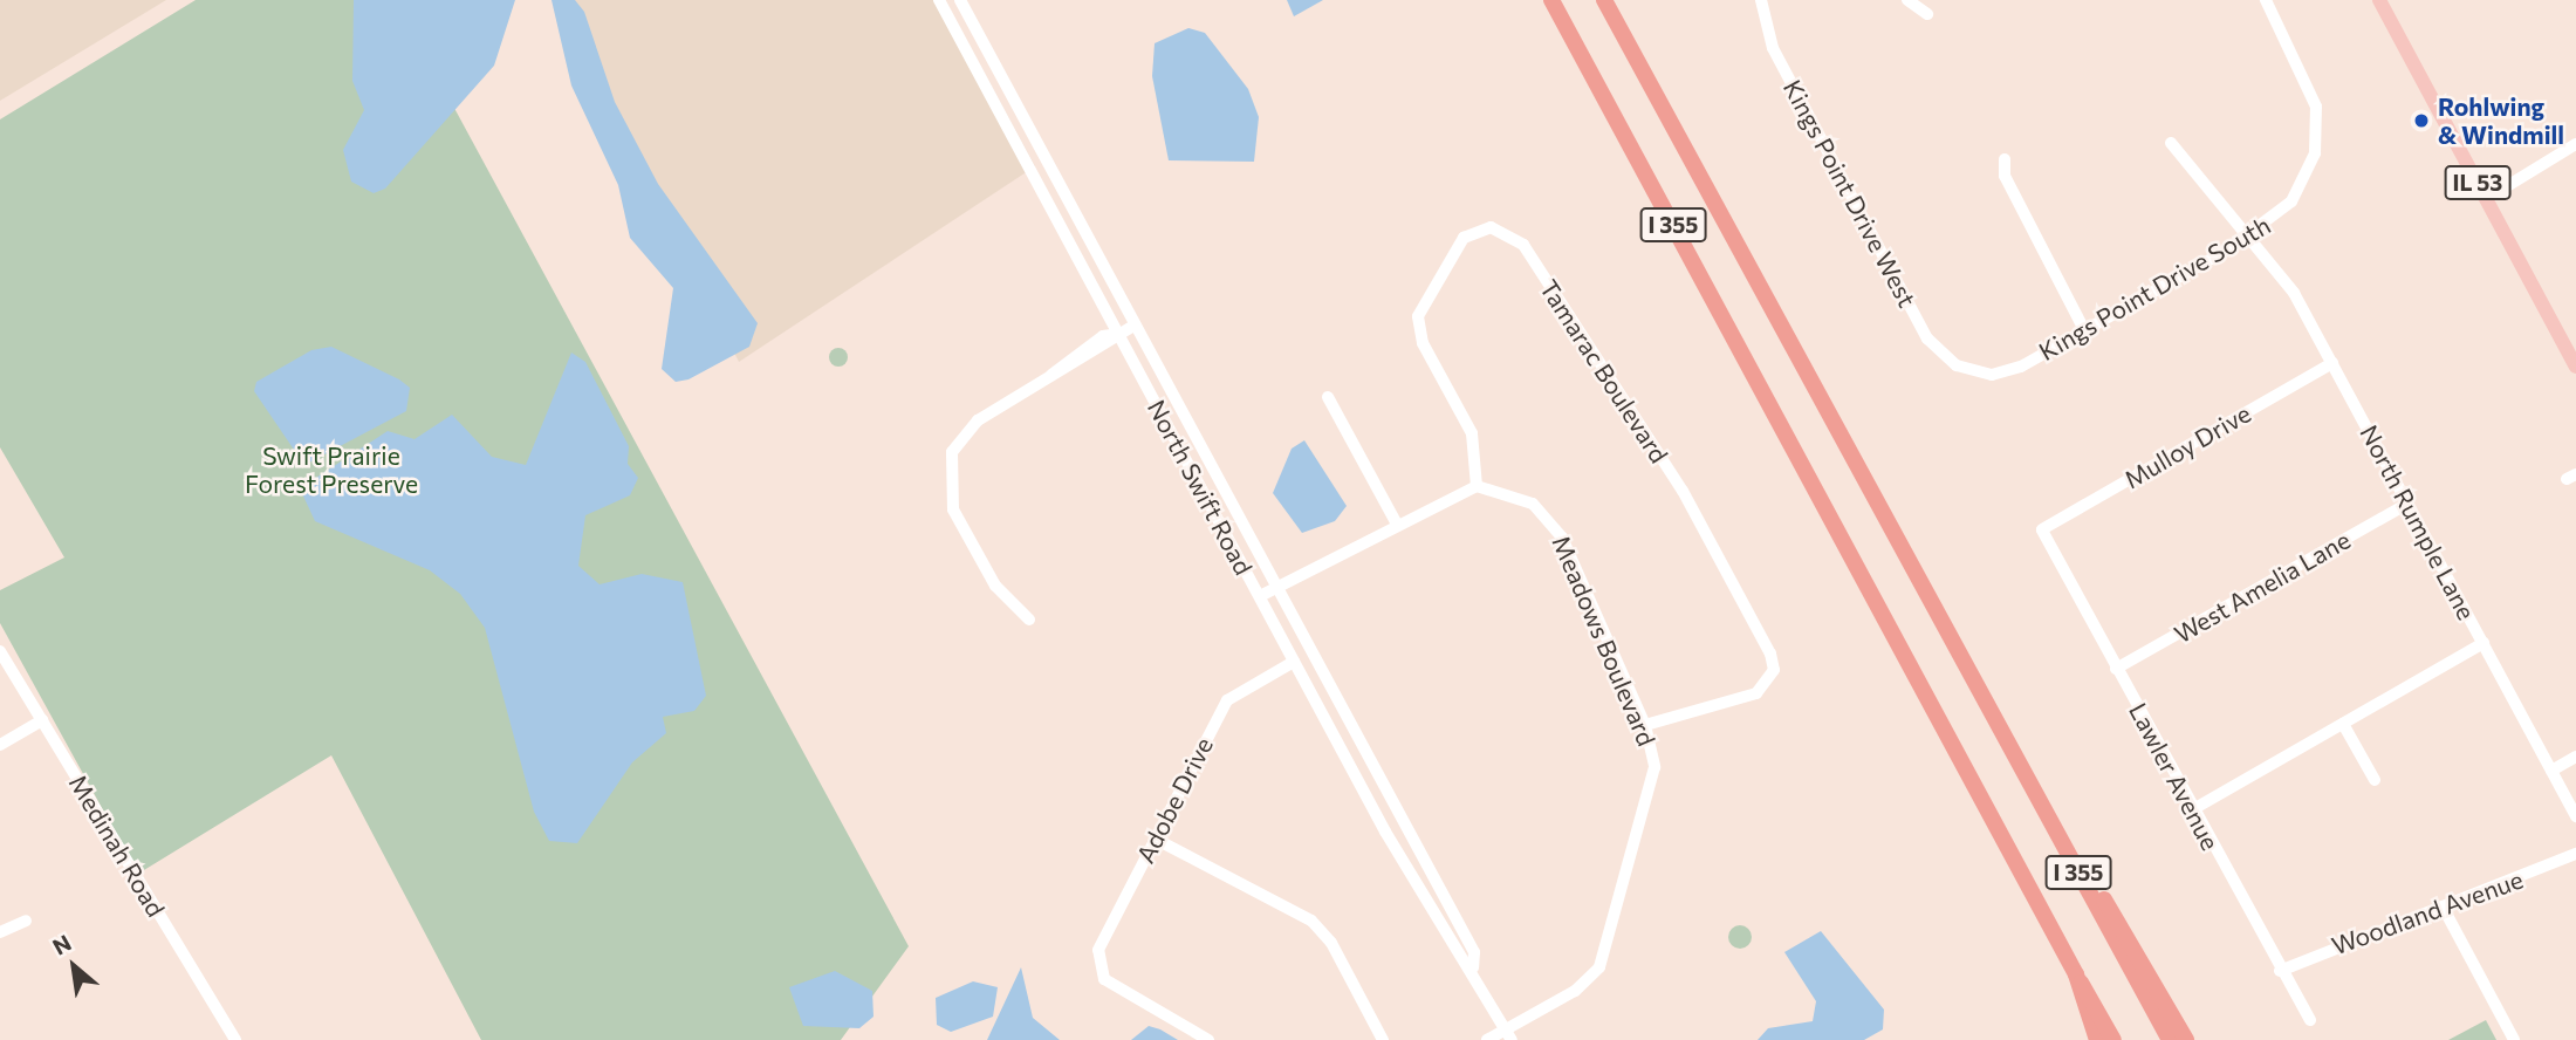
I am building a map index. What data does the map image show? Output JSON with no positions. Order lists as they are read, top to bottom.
{
  "streets": {
    "highway": ["I 355"],
    "main road": ["IL 53"],
    "street": [
      "Kings Point Drive West",
      "Kings Point Drive South",
      "Tamarac Boulevard",
      "Mulloy Drive",
      "North Swift Road",
      "North Rumple Lane",
      "West Amelia Lane",
      "Meadows Boulevard",
      "Lawler Avenue",
      "Adobe Drive",
      "Medinah Road",
      "Woodland Avenue"
    ]
  },
  "crossings": [
    ["Kings Point Drive West", "Kings Point Drive South"],
    ["Kings Point Drive South", "North Rumple Lane"],
    ["Tamarac Boulevard", "Meadows Boulevard"],
    ["Mulloy Drive", "North Rumple Lane"],
    ["Mulloy Drive", "Lawler Avenue"],
    ["North Swift Road", "Meadows Boulevard"],
    ["North Swift Road", "Adobe Drive"],
    ["North Rumple Lane", "West Amelia Lane"],
    ["West Amelia Lane", "Lawler Avenue"],
    ["Lawler Avenue", "Woodland Avenue"]
  ],
  "parks": ["Swift Prairie Forest Preserve"],
  "places": ["Rohlwing & Windmill"],
  "north": "top left"
}
